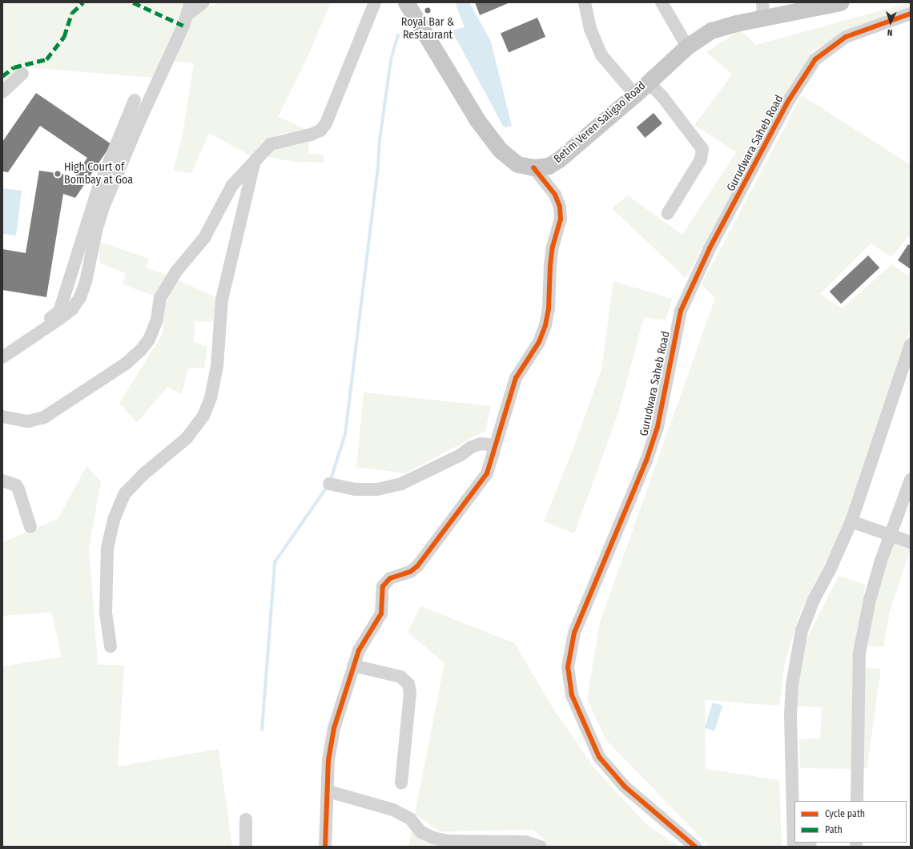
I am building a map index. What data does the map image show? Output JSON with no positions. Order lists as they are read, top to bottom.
{
  "streets": {
    "main road": ["Betim Veren Saligao Road"],
    "street": ["Gurudwara Saheb Road"]
  },
  "places": ["Royal Bar & Restaurant", "High Court of Bombay at Goa"],
  "legend": ["Cycle path", "Path"],
  "north": "bottom"
}
